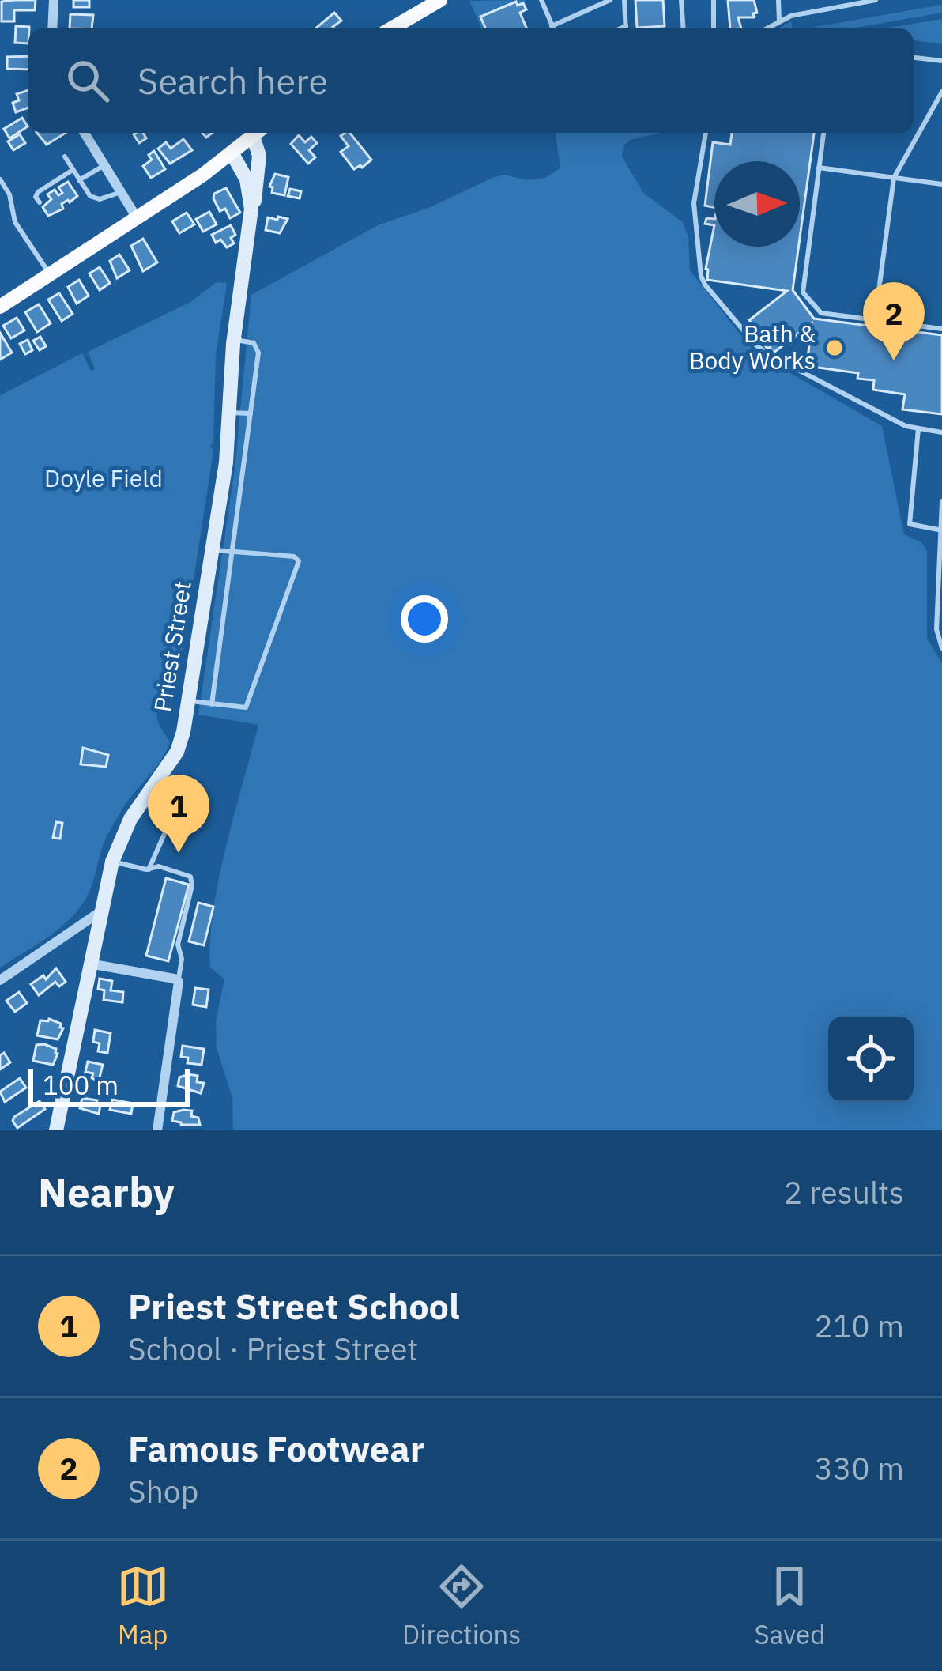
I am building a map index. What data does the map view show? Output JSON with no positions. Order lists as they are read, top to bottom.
{
  "streets": {
    "main road": ["Priest Street"]
  },
  "parks": ["Doyle Field"],
  "places": ["Bath & Body Works"],
  "scale_bar": "100 m",
  "north": "right",
  "page": {
    "search": "Search here",
    "pins": ["2", "1"],
    "scale": "100 m",
    "heading": ["Nearby", "2 results"],
    "list": [
      {
        "mark": "1",
        "name": "Priest Street School",
        "note": "School · Priest Street",
        "value": "210 m"
      },
      {
        "mark": "2",
        "name": "Famous Footwear",
        "note": "Shop",
        "value": "330 m"
      }
    ],
    "nav": ["Map", "Directions", "Saved"]
  }
}
